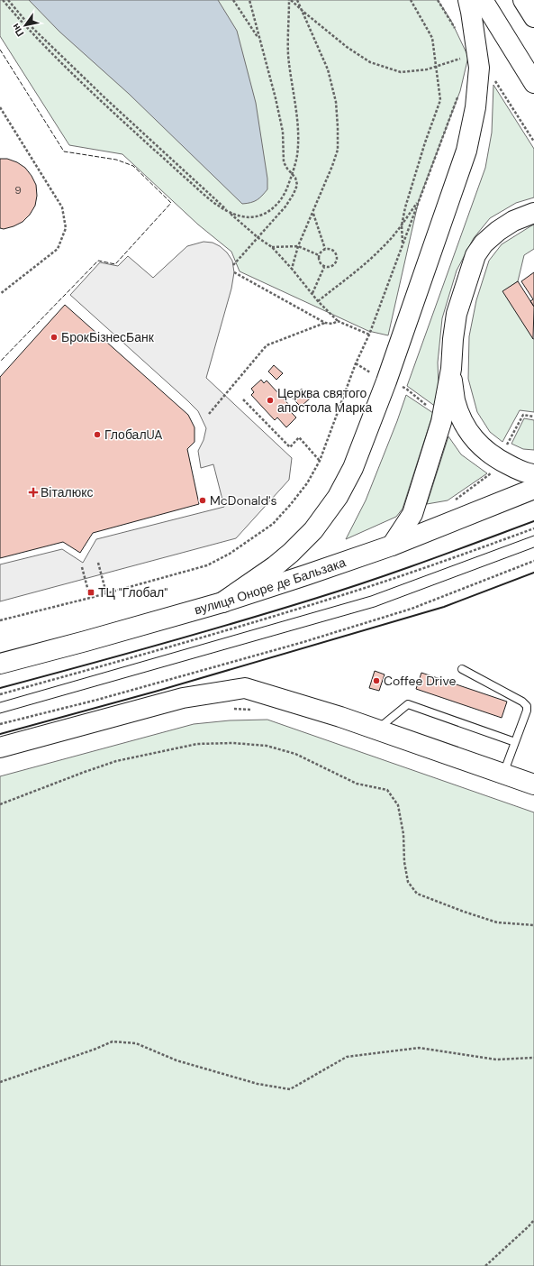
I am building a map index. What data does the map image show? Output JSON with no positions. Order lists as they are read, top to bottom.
{
  "streets": {
    "street": ["вулиця Оноре де Бальзака"]
  },
  "places": {
    "other": [
      "БрокБізнесБанк",
      "Церква святого апостола Марка",
      "ГлобалUA",
      "McDonald's",
      "Coffee Drive"
    ],
    "health": ["Віталюкс"],
    "transit": ["ТЦ \"Глобал\""]
  },
  "house_numbers": ["9"],
  "north": "bottom left"
}
